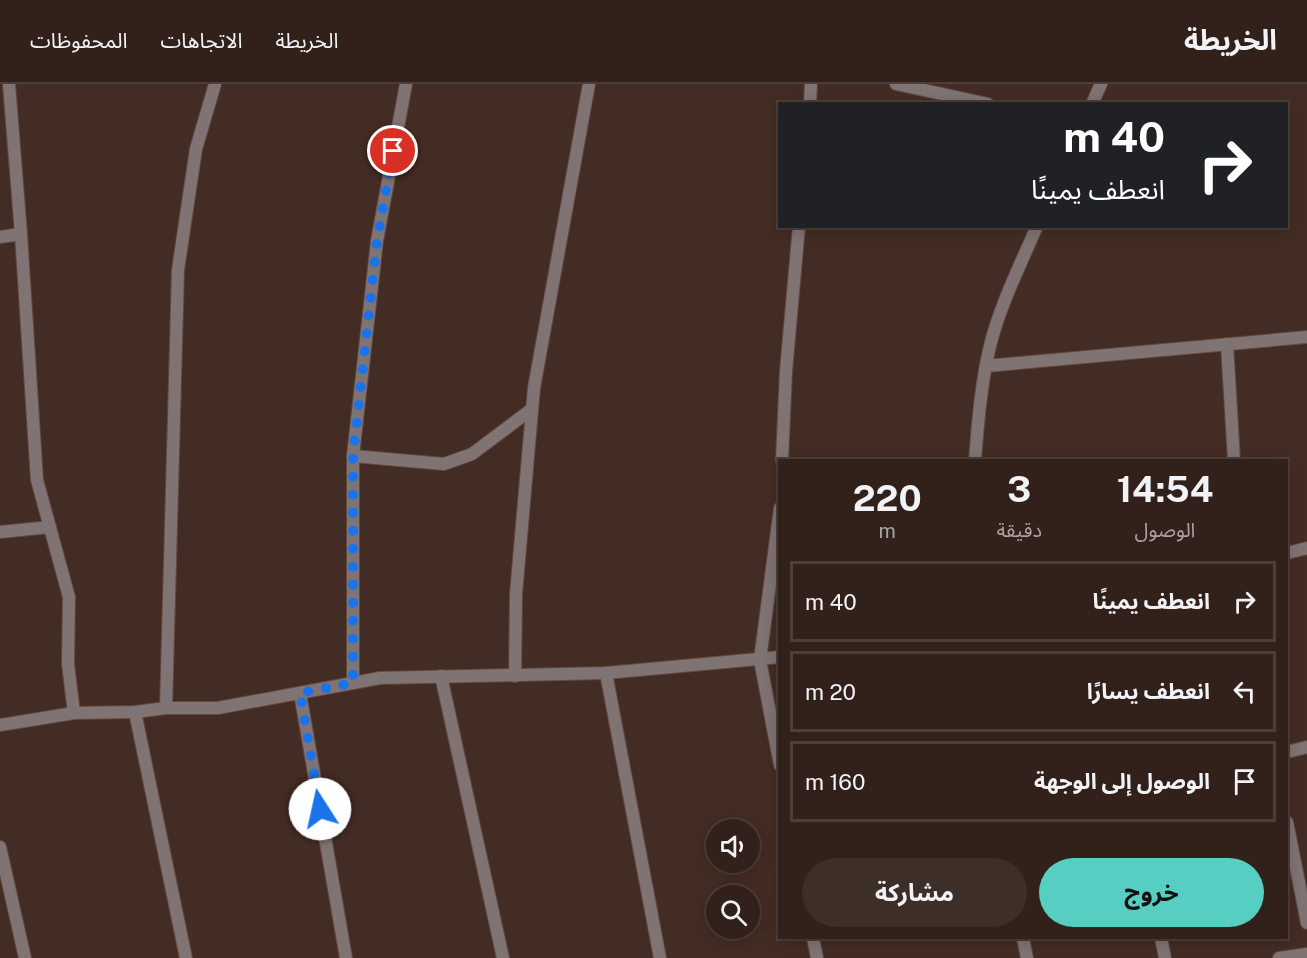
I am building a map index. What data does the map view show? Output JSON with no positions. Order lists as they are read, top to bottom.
{
  "page": {
    "header": "الخريطة",
    "nav": ["الخريطة", "الاتجاهات", "المحفوظات"],
    "turn": ["40 m", "انعطف يمينًا"],
    "eta": [
      "14:54",
      "الوصول",
      "3",
      "دقيقة",
      "220",
      "m"
    ],
    "list": [
      {
        "name": "انعطف يمينًا",
        "value": "40 m"
      },
      {
        "name": "انعطف يسارًا",
        "value": "20 m"
      },
      {
        "name": "الوصول إلى الوجهة",
        "value": "160 m"
      }
    ],
    "buttons": ["خروج", "مشاركة"]
  }
}
